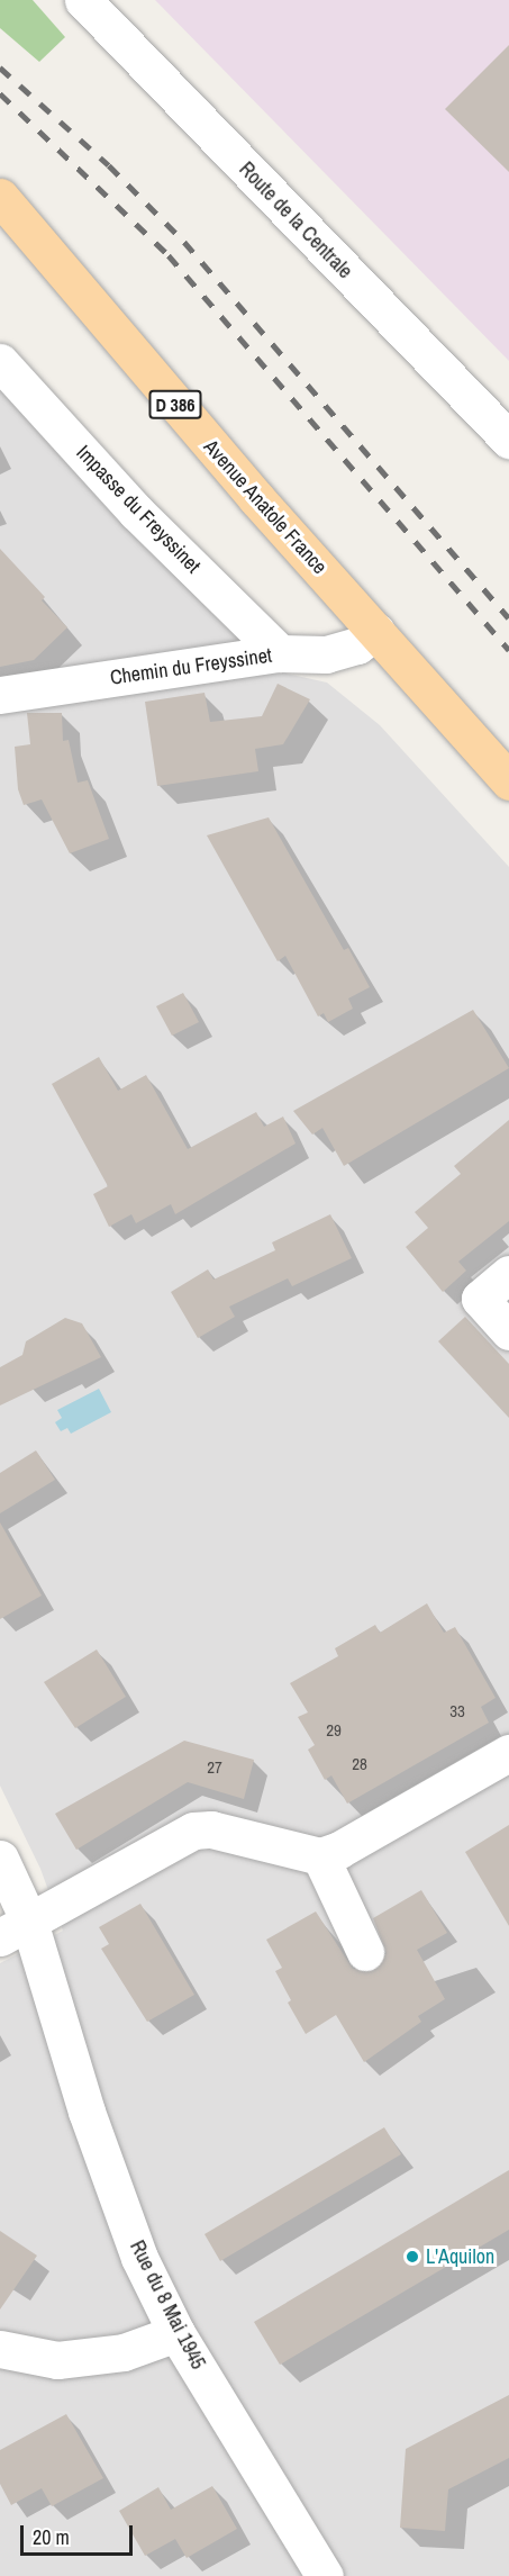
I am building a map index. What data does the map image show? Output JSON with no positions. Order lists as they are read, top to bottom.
{
  "streets": {
    "main road": ["D 386", "Avenue Anatole France"],
    "street": [
      "Route de la Centrale",
      "Impasse du Freyssinet",
      "Chemin du Freyssinet",
      "Rue du 8 Mai 1945"
    ]
  },
  "crossings": [
    ["Avenue Anatole France", "Chemin du Freyssinet"],
    ["Impasse du Freyssinet", "Chemin du Freyssinet"]
  ],
  "places": ["L'Aquilon"],
  "house_numbers": [
    "33",
    "29",
    "28",
    "27"
  ],
  "scale_bar": "20 m"
}
